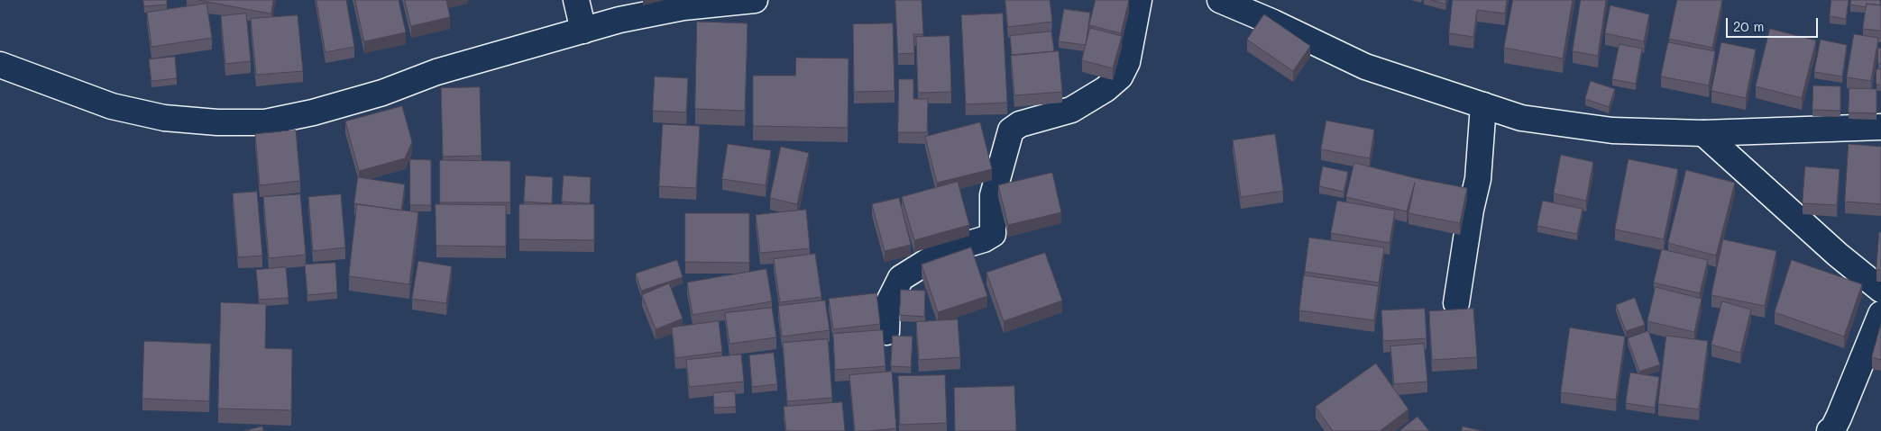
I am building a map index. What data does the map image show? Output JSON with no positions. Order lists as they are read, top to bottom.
{
  "scale_bar": "20 m"
}
